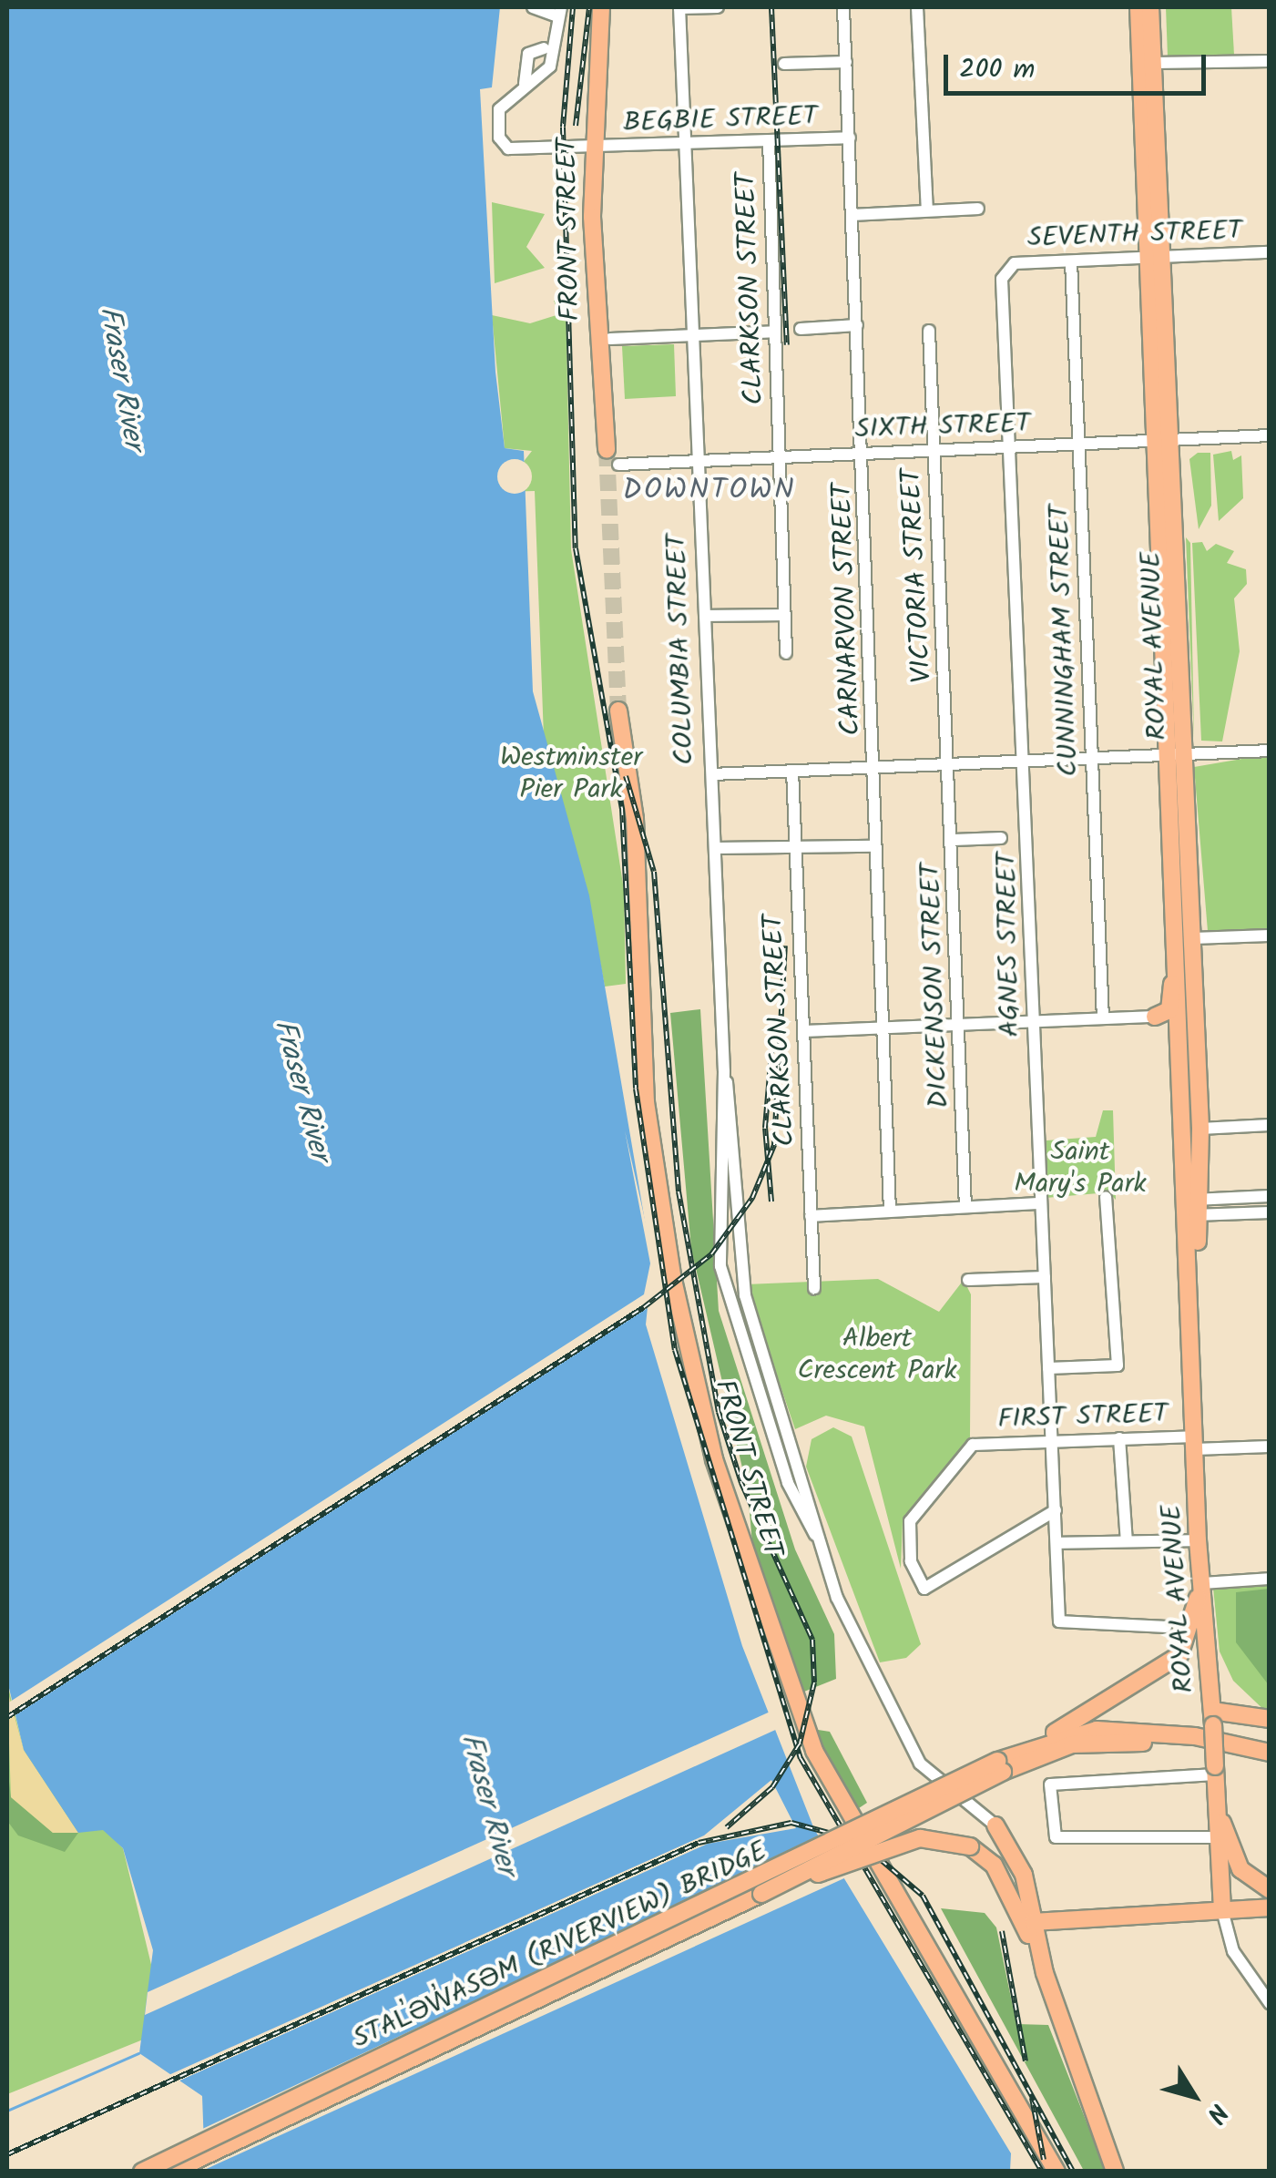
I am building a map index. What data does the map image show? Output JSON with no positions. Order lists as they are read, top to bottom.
{
  "streets": {
    "main road": [
      "FRONT STREET",
      "ROYAL AVENUE",
      "COLUMBIA STREET",
      "STAL̕ƏW̓ASƏM (RIVERVIEW) BRIDGE"
    ],
    "street": [
      "BEGBIE STREET",
      "SEVENTH STREET",
      "CLARKSON STREET",
      "SIXTH STREET",
      "VICTORIA STREET",
      "CARNARVON STREET",
      "CUNNINGHAM STREET",
      "AGNES STREET",
      "DICKENSON STREET",
      "FIRST STREET"
    ]
  },
  "crossings": [
    ["BEGBIE STREET", "FRONT STREET"],
    ["BEGBIE STREET", "CLARKSON STREET"],
    ["BEGBIE STREET", "CARNARVON STREET"],
    ["BEGBIE STREET", "COLUMBIA STREET"],
    ["SEVENTH STREET", "CUNNINGHAM STREET"],
    ["SEVENTH STREET", "ROYAL AVENUE"],
    ["SEVENTH STREET", "AGNES STREET"],
    ["CLARKSON STREET", "SIXTH STREET"],
    ["SIXTH STREET", "VICTORIA STREET"],
    ["SIXTH STREET", "CARNARVON STREET"],
    ["SIXTH STREET", "CUNNINGHAM STREET"],
    ["SIXTH STREET", "ROYAL AVENUE"],
    ["SIXTH STREET", "COLUMBIA STREET"],
    ["SIXTH STREET", "AGNES STREET"],
    ["VICTORIA STREET", "DICKENSON STREET"],
    ["ROYAL AVENUE", "FIRST STREET"],
    ["AGNES STREET", "FIRST STREET"]
  ],
  "districts": ["DOWNTOWN"],
  "water": ["Fraser River"],
  "parks": ["Westminster Pier Park", "Saint Mary's Park", "Albert Crescent Park"],
  "scale_bar": "200 m",
  "north": "bottom right"
}
